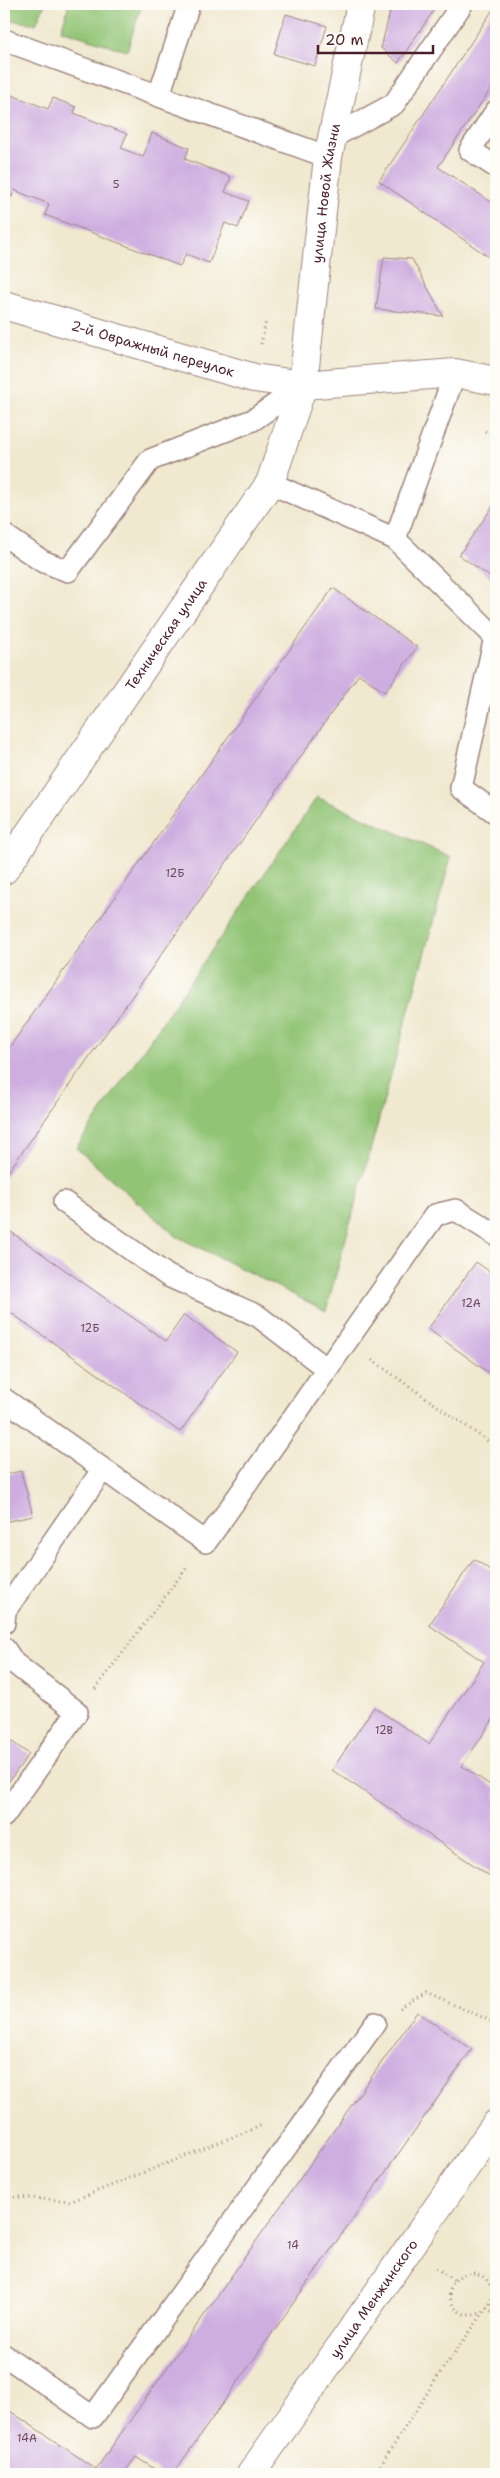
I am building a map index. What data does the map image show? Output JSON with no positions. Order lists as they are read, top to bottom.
{
  "streets": {
    "street": [
      "улица Новой Жизни",
      "2-й Овражный переулок",
      "Техническая улица",
      "улица Менжинского"
    ]
  },
  "crossings": [
    ["улица Новой Жизни", "2-й Овражный переулок"],
    ["улица Новой Жизни", "Техническая улица"],
    ["2-й Овражный переулок", "Техническая улица"]
  ],
  "house_numbers": [
    "5",
    "12Б",
    "12А",
    "12Б",
    "12В",
    "14",
    "14А"
  ],
  "scale_bar": "20 m"
}
